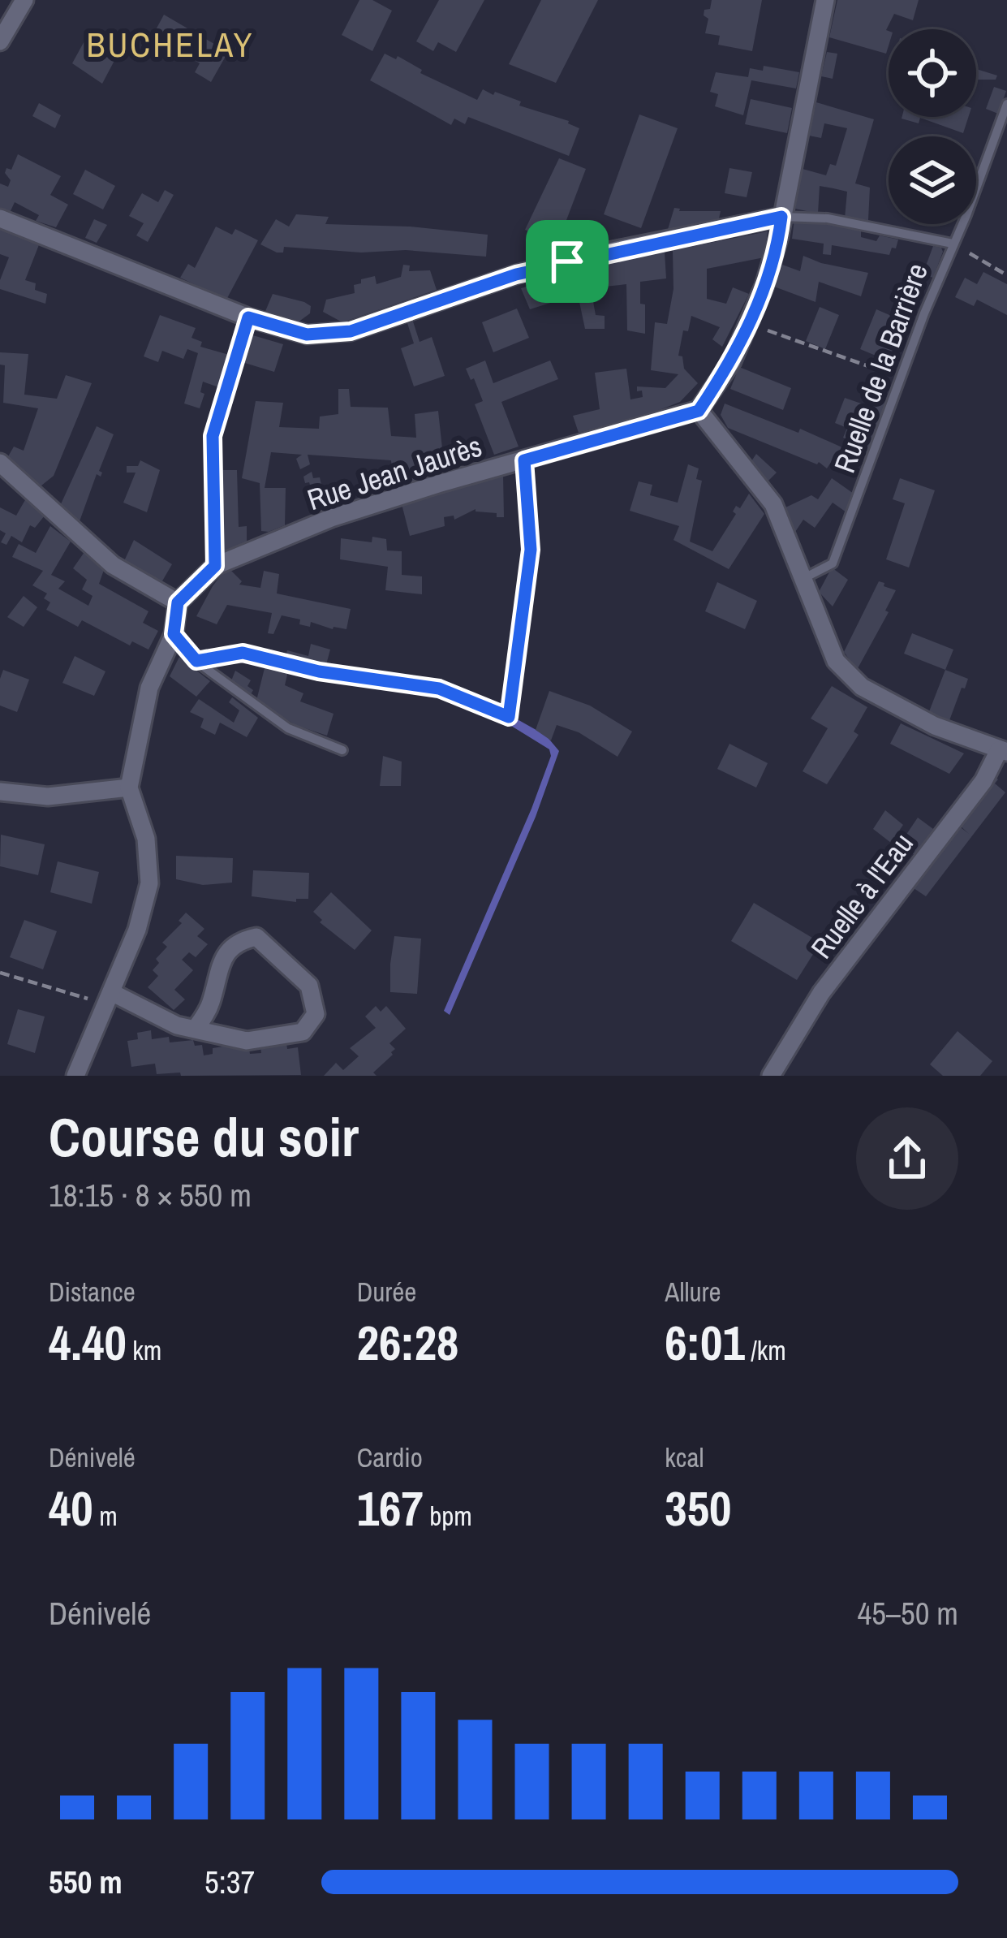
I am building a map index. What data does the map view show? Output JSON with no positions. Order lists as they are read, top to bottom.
{
  "streets": {
    "street": ["Rue Jean Jaurès", "Ruelle à l'Eau"],
    "lane": ["Ruelle de la Barrière"]
  },
  "districts": ["BUCHELAY"],
  "page": {
    "heading": ["Course du soir", "18:15 · 8 × 550 m"],
    "stats": [
      ["Distance", "4.40 km"],
      ["Durée", "26:28"],
      ["Allure", "6:01 /km"],
      ["Dénivelé", "40 m"],
      ["Cardio", "167 bpm"],
      ["kcal", "350"]
    ],
    "chart": ["Dénivelé", "45–50 m"],
    "list": [
      {
        "name": "550 m",
        "note": "5:37"
      }
    ]
  }
}
